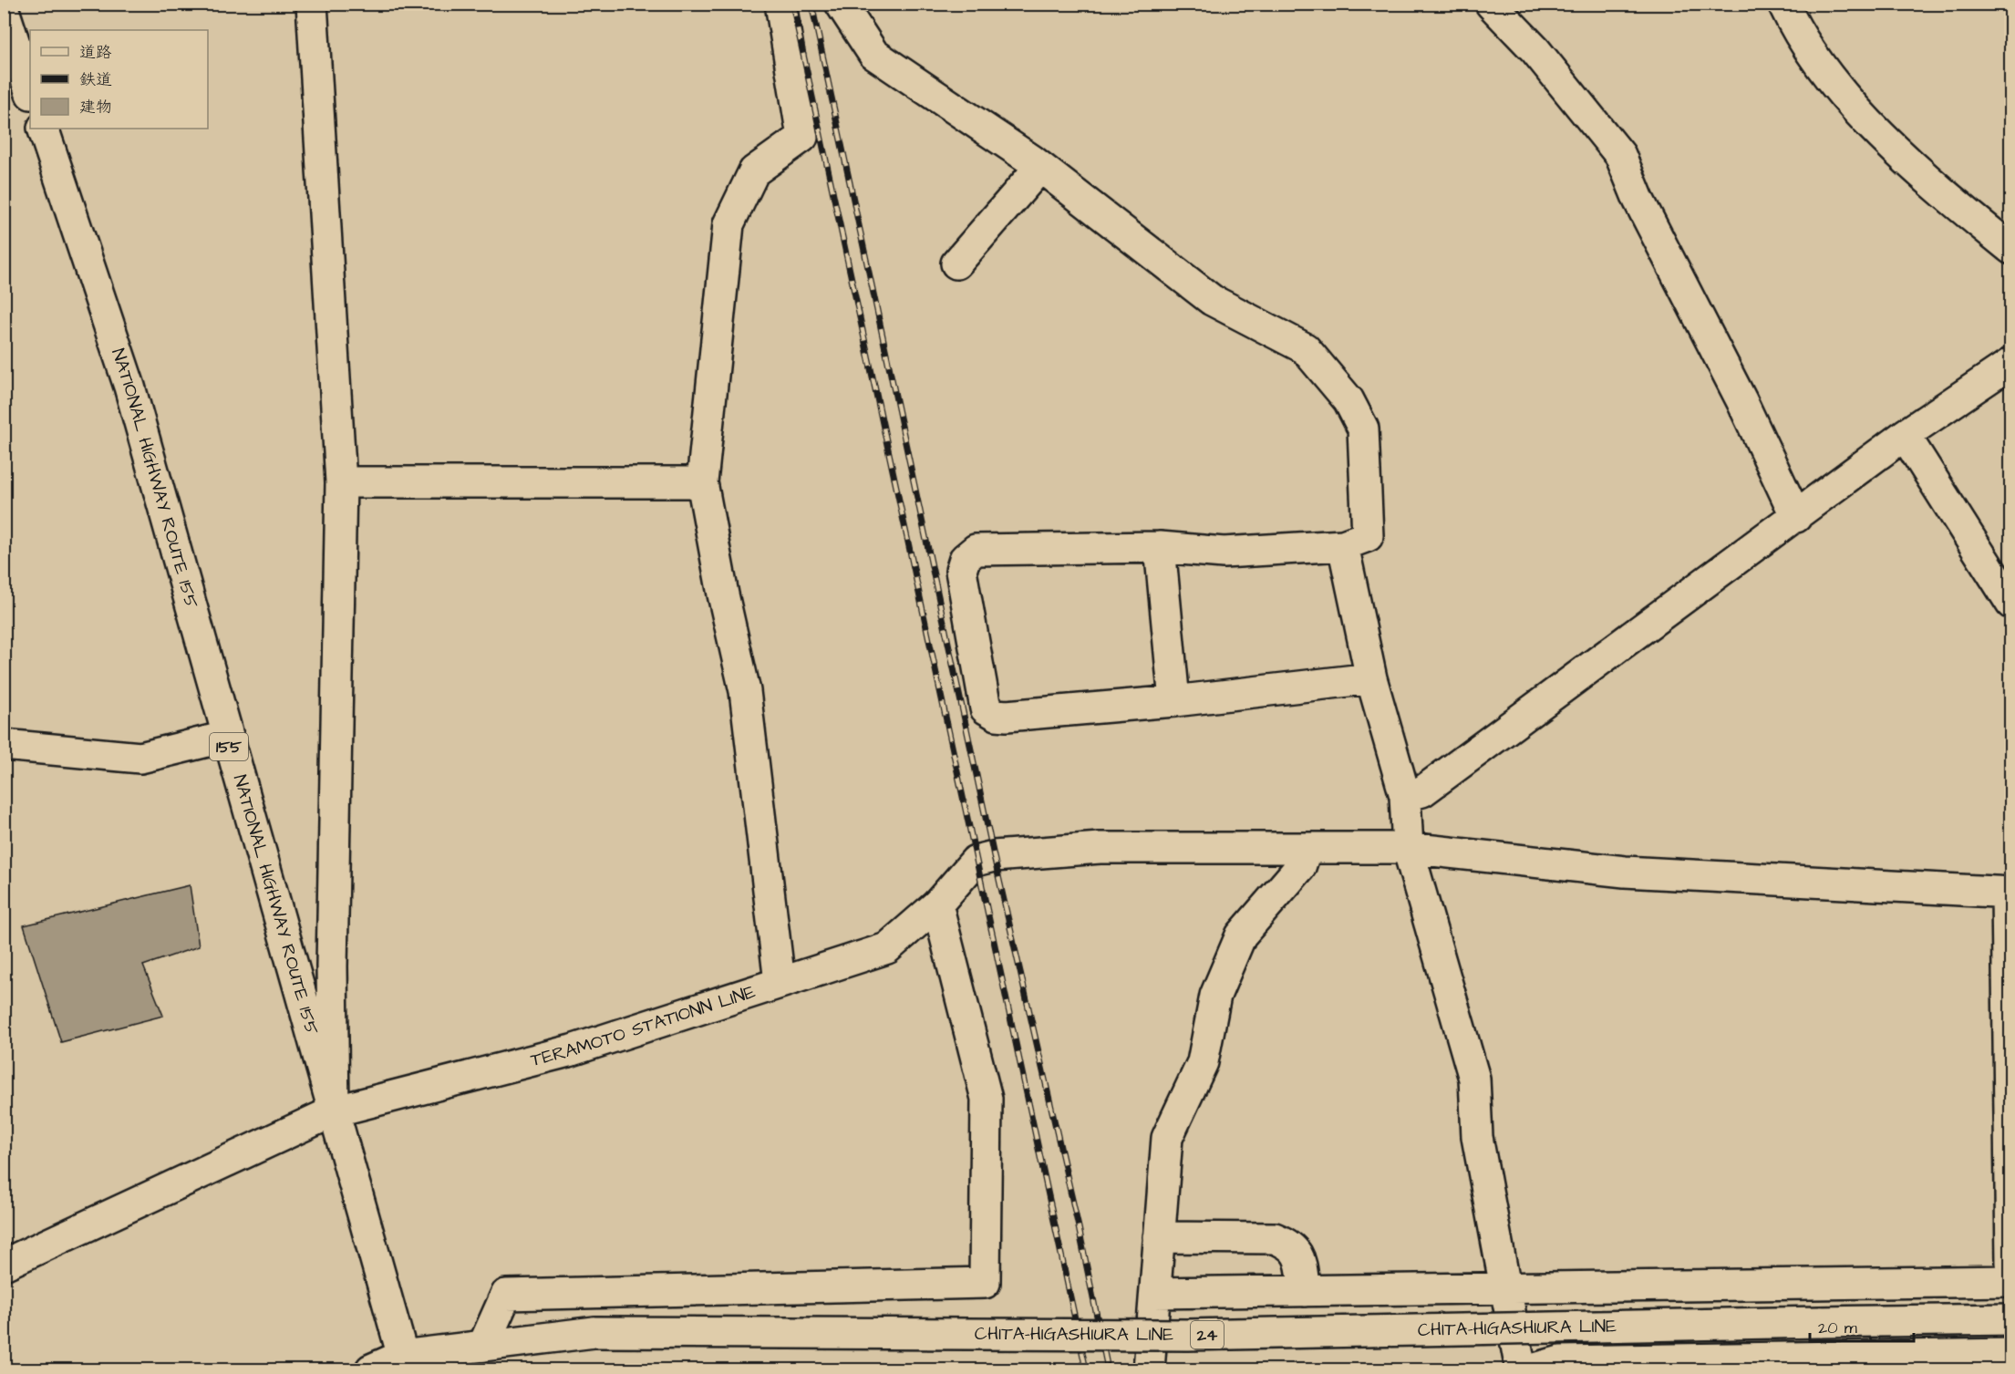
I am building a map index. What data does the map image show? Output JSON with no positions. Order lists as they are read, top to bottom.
{
  "streets": {
    "main road": [
      "NATIONAL HIGHWAY ROUTE 155",
      "155",
      "TERAMOTO STATIONN LINE",
      "CHITA-HIGASHIURA LINE",
      "24"
    ]
  },
  "crossings": [
    ["NATIONAL HIGHWAY ROUTE 155", "TERAMOTO STATIONN LINE"],
    ["NATIONAL HIGHWAY ROUTE 155", "CHITA-HIGASHIURA LINE"]
  ],
  "legend": ["道路", "鉄道", "建物"],
  "scale_bar": "20 m"
}
